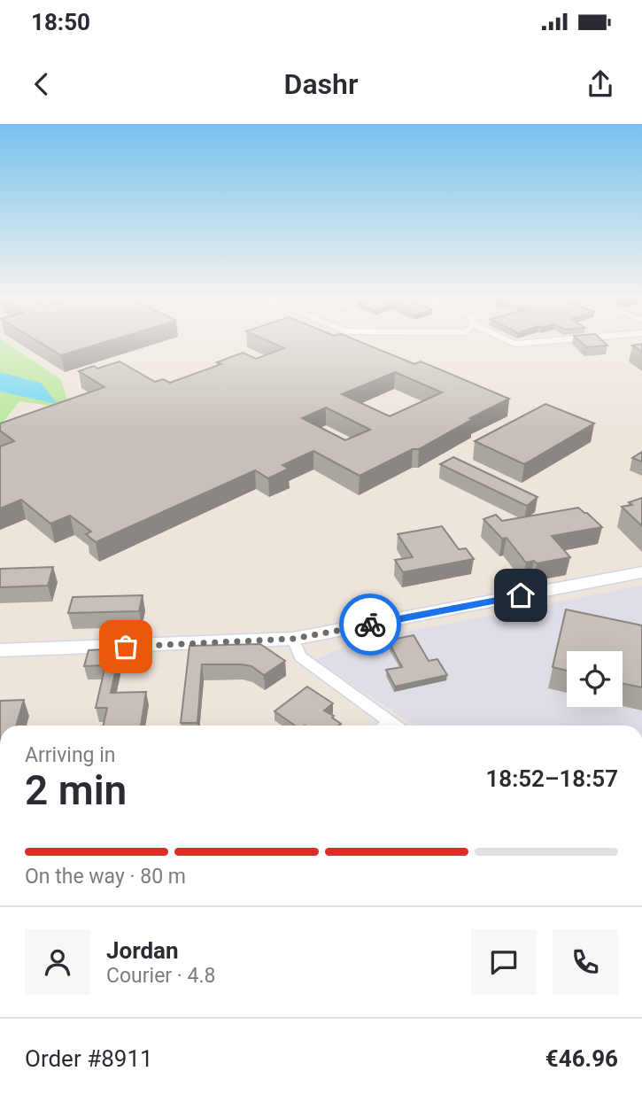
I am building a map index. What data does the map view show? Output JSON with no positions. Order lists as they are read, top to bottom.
{
  "page": {
    "status": "18:50",
    "header": "Dashr",
    "heading": ["2 min", "Arriving in", "18:52–18:57"],
    "panel": [
      "Jordan",
      "Courier · 4.8",
      "Order #8911",
      "€46.96"
    ],
    "bar": "On the way · 80 m"
  }
}
